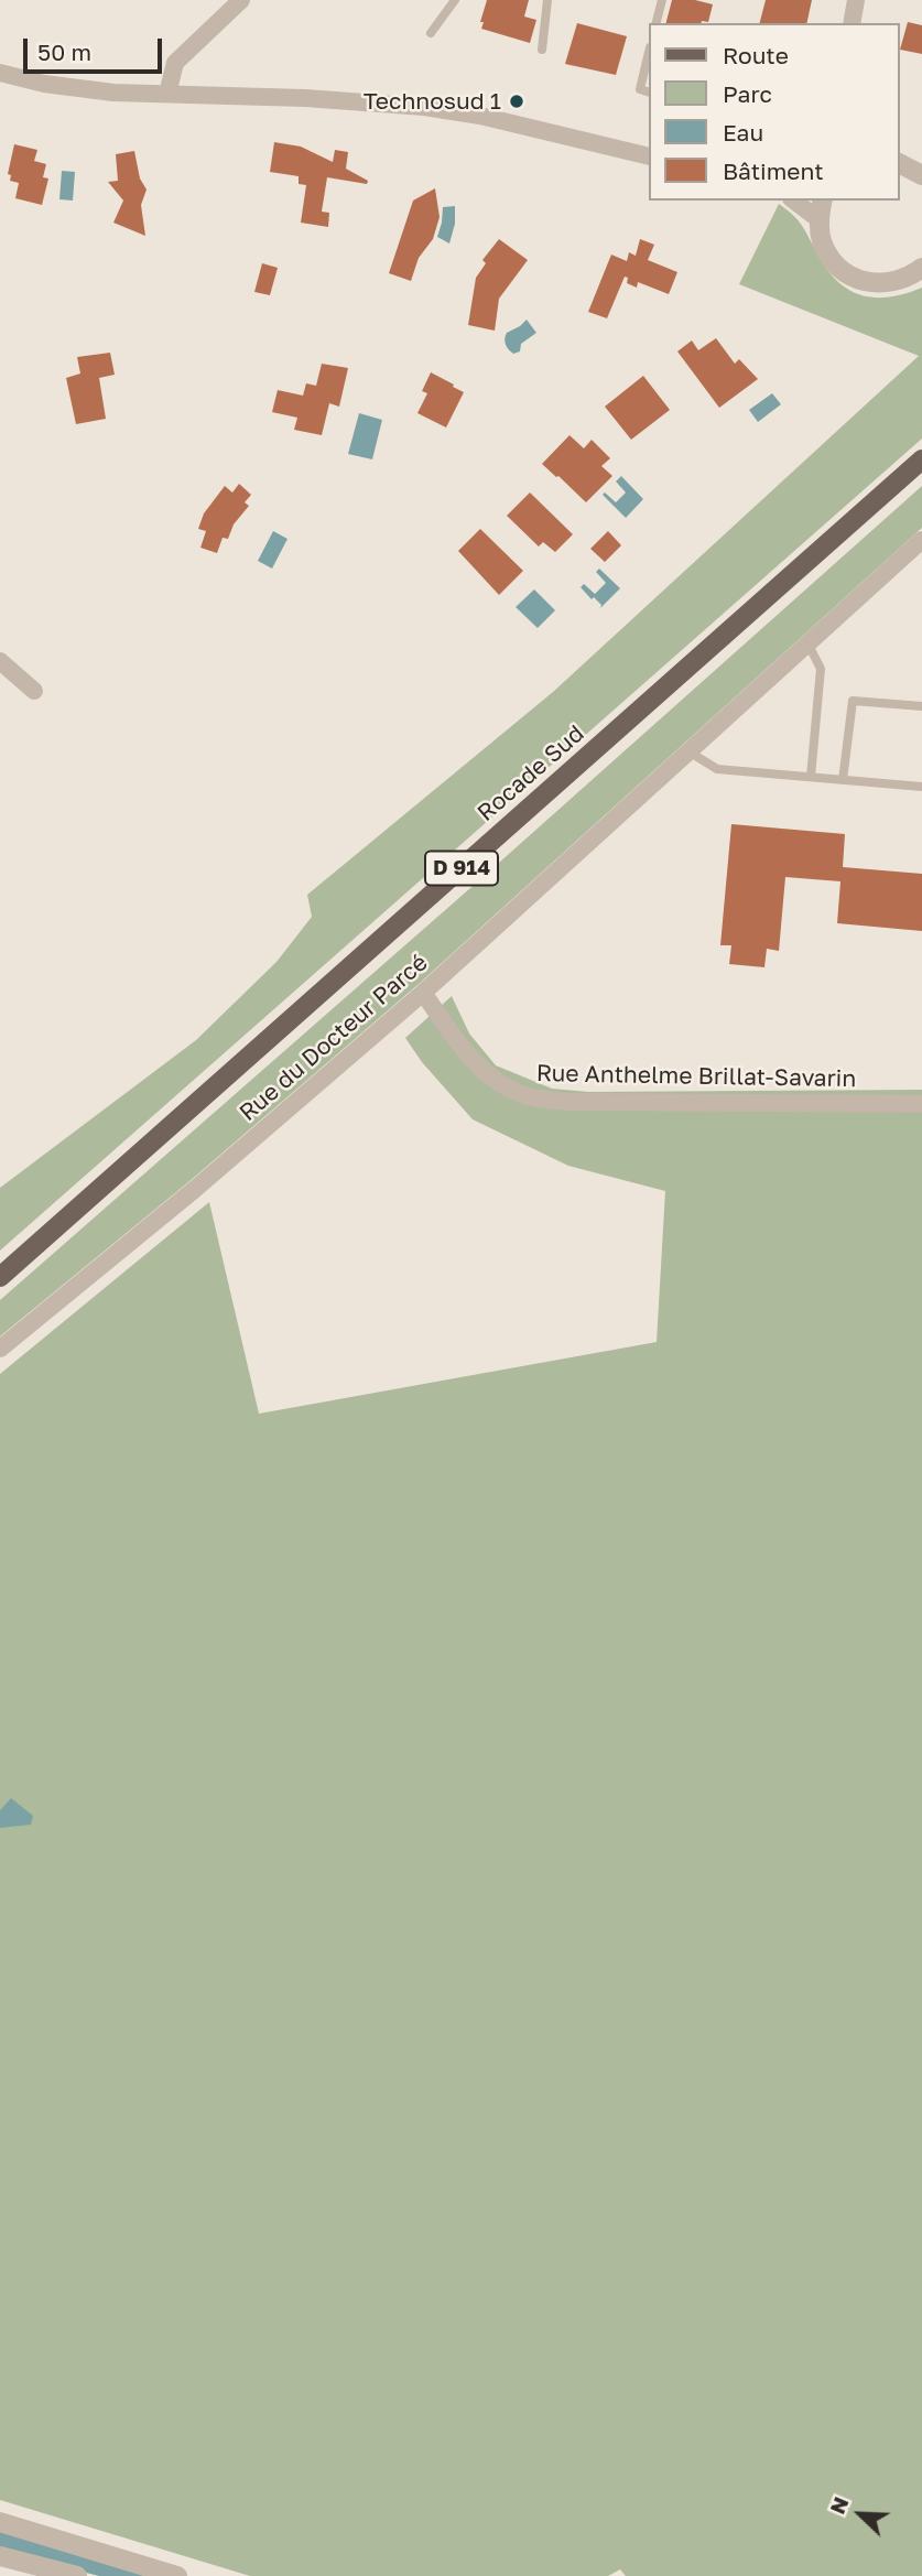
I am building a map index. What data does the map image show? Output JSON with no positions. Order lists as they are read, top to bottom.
{
  "streets": {
    "main road": ["Rocade Sud", "D 914"],
    "street": ["Rue du Docteur Parcé", "Rue Anthelme Brillat-Savarin"]
  },
  "crossings": [
    ["Rue du Docteur Parcé", "Rue Anthelme Brillat-Savarin"]
  ],
  "places": ["Technosud 1"],
  "legend": [
    "Route",
    "Parc",
    "Eau",
    "Bâtiment"
  ],
  "scale_bar": "50 m",
  "north": "top left"
}
